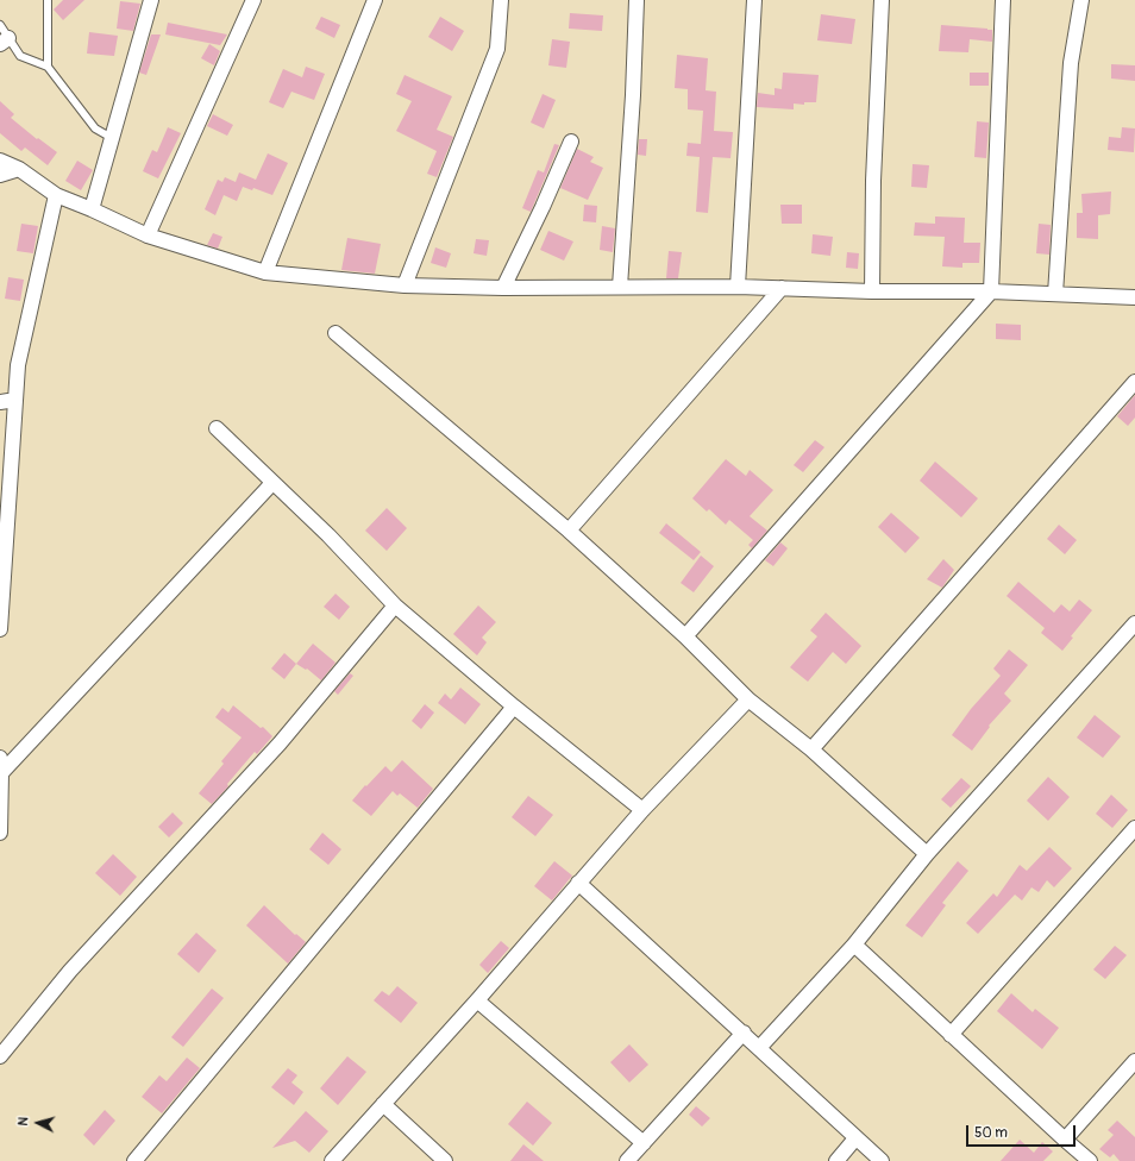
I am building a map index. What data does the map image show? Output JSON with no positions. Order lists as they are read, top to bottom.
{
  "scale_bar": "50 m",
  "north": "left"
}
